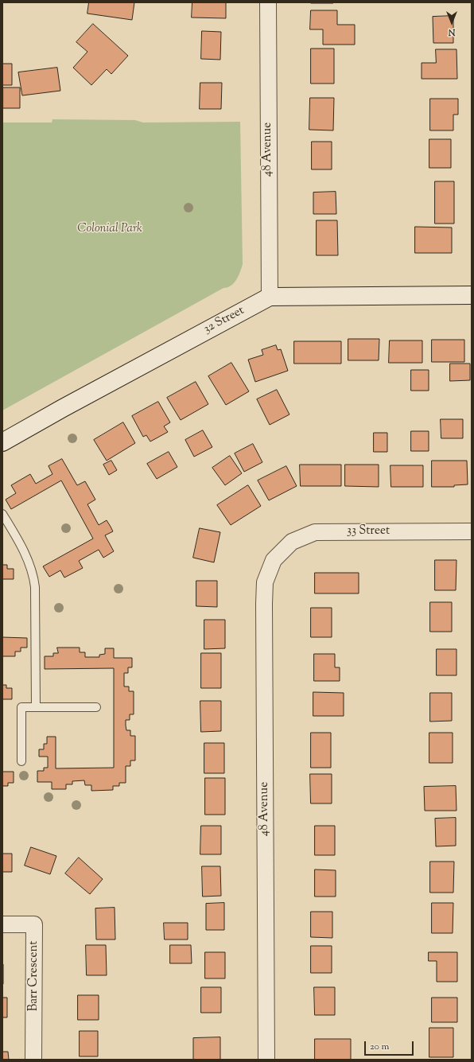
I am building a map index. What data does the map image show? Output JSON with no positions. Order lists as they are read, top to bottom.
{
  "streets": {
    "street": [
      "48 Avenue",
      "32 Street",
      "33 Street",
      "Barr Crescent"
    ]
  },
  "crossings": [
    ["48 Avenue", "32 Street"],
    ["48 Avenue", "33 Street"]
  ],
  "parks": ["Colonial Park"],
  "scale_bar": "20 m",
  "north": "bottom"
}
